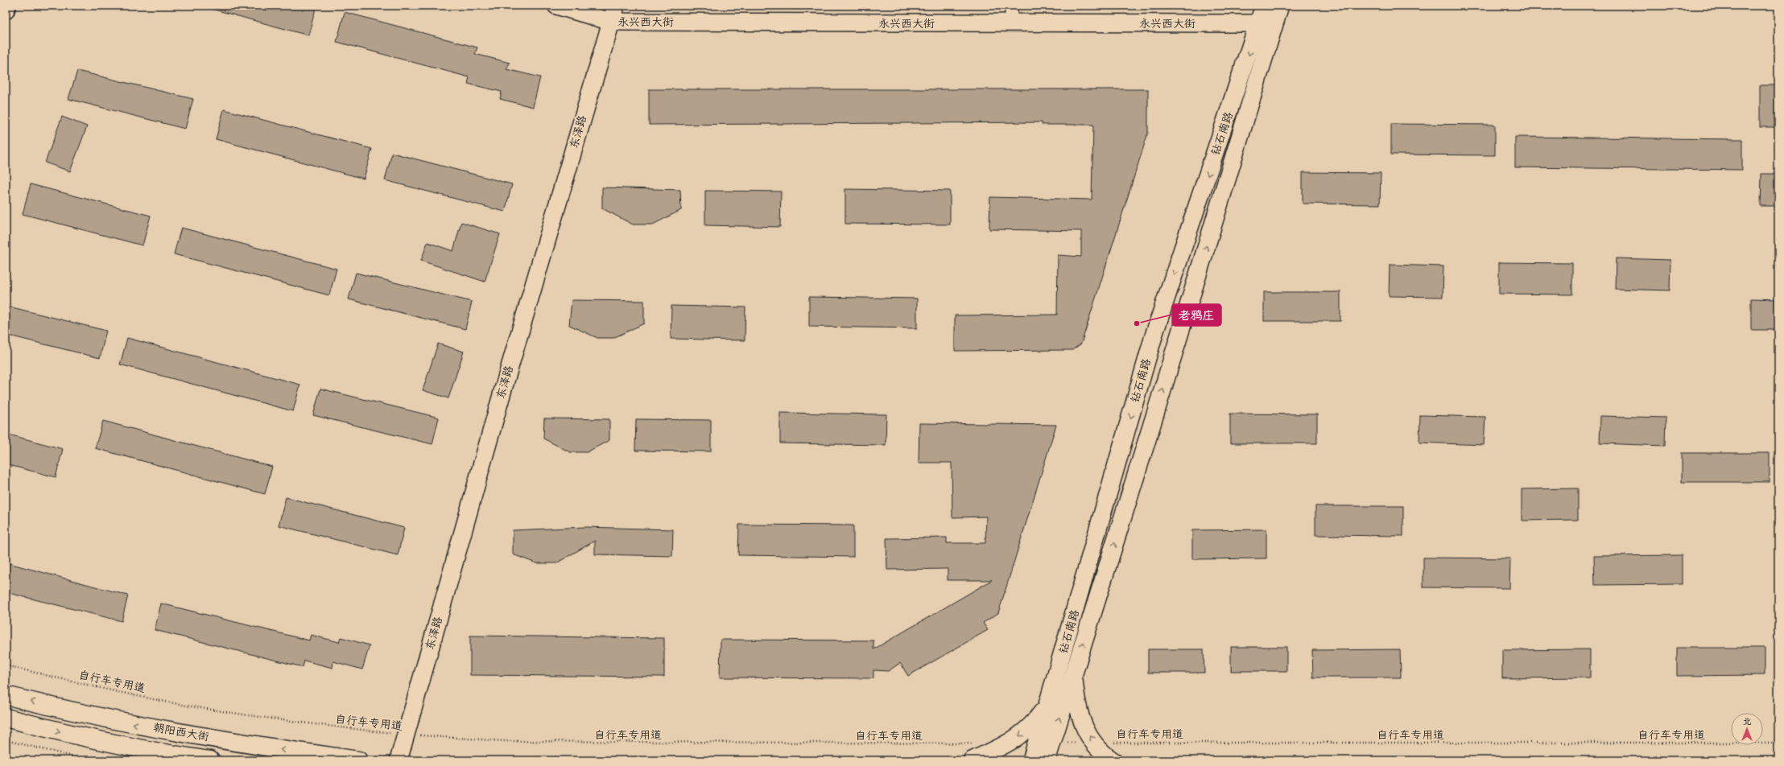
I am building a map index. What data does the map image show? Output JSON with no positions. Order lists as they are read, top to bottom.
{
  "streets": {
    "main road": [
      "永兴西大街",
      "东泽路",
      "钻石南路",
      "朝阳西大街"
    ],
    "path": ["自行车专用道"]
  },
  "crossings": [
    ["永兴西大街", "东泽路"],
    ["永兴西大街", "钻石南路"],
    ["东泽路", "自行车专用道"],
    ["钻石南路", "自行车专用道"]
  ],
  "places": ["老鸦庄"],
  "north": "top"
}
